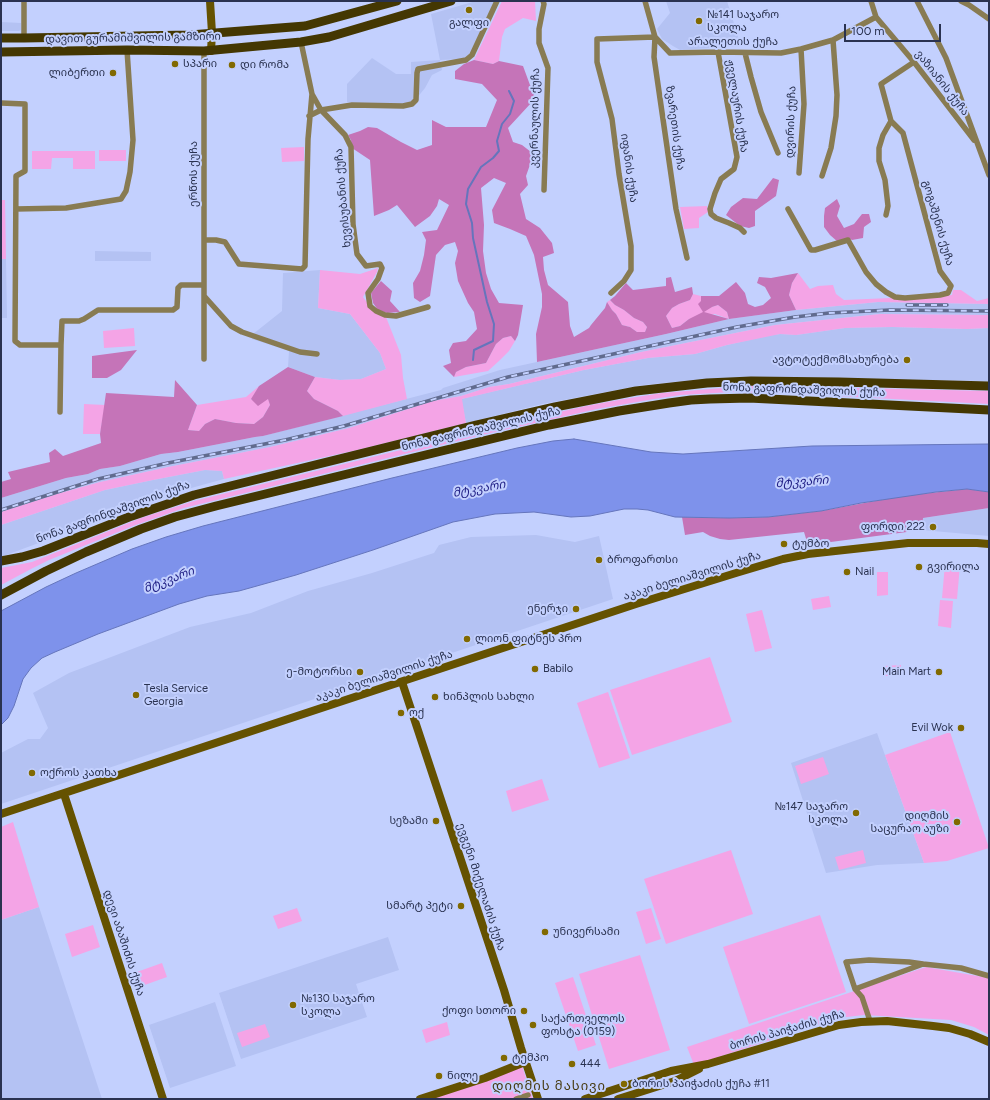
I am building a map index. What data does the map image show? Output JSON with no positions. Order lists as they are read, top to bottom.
{
  "streets": {
    "main road": [
      "დავით გურამიშვილის გამზირი",
      "ნონა გაფრინდაშვილის ქუჩა",
      "აკაკი ბელიაშვილის ქუჩა",
      "ევგენი მიქელაძის ქუჩა",
      "დევი აბაშიძის ქუჩა",
      "ბორის პაიჭაძის ქუჩა"
    ],
    "street": [
      "არალეთის ქუჩა",
      "ვაზიანის ქუჩა",
      "ჟველაურის ქუჩა",
      "კვერნაულის ქუჩა",
      "დვირის ქუჩა",
      "ზვარეთის ქუჩა",
      "იფანის ქუჩა",
      "ერწოს ქუჩა",
      "ხევისუბანის ქუჩა",
      "გოგაშენის ქუჩა"
    ]
  },
  "crossings": [
    ["დავით გურამიშვილის გამზირი", "ერწოს ქუჩა"],
    ["დავით გურამიშვილის გამზირი", "ხევისუბანის ქუჩა"],
    ["არალეთის ქუჩა", "ვაზიანის ქუჩა"],
    ["არალეთის ქუჩა", "ჟველაურის ქუჩა"],
    ["არალეთის ქუჩა", "დვირის ქუჩა"],
    ["არალეთის ქუჩა", "ზვარეთის ქუჩა"],
    ["არალეთის ქუჩა", "იფანის ქუჩა"],
    ["ვაზიანის ქუჩა", "გოგაშენის ქუჩა"],
    ["ზვარეთის ქუჩა", "იფანის ქუჩა"],
    ["ერწოს ქუჩა", "ხევისუბანის ქუჩა"],
    ["აკაკი ბელიაშვილის ქუჩა", "ევგენი მიქელაძის ქუჩა"],
    ["აკაკი ბელიაშვილის ქუჩა", "დევი აბაშიძის ქუჩა"]
  ],
  "districts": ["დიღმის მასივი"],
  "water": ["მტკვარი"],
  "places": [
    "გალფი",
    "№141 საჯარო სკოლა",
    "სპარი",
    "დი რომა",
    "ლიბერთი",
    "ავტოტექმომსახურება",
    "ფორდი 222",
    "ტუმბო",
    "ბროფართსი",
    "გვირილა",
    "Nail",
    "ენერჯი",
    "ლიონ ფიტნეს პრო",
    "Babilo",
    "ე-მოტორსი",
    "Main Mart",
    "Tesla Service Georgia",
    "ხინპლის სახლი",
    "ოქ",
    "Evil Wok",
    "ოქროს კათხა",
    "№147 საჯარო სკოლა",
    "სეზამი",
    "დიღმის საცურაო აუზი",
    "სმარტ პეტი",
    "უნივერსამი",
    "№130 საჯარო სკოლა",
    "ქოფი სთორი",
    "საქართველოს ფოსტა (0159)",
    "ტემპო",
    "444",
    "ნილე",
    "ბორის პაიჭაძის ქუჩა #11"
  ],
  "scale_bar": "100 m"
}
